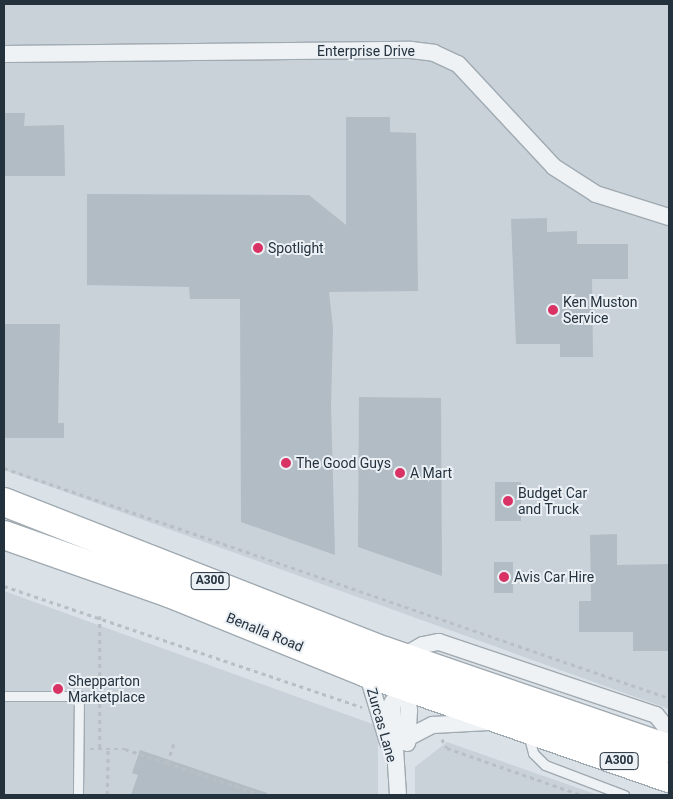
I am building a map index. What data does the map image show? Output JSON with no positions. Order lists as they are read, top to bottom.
{
  "streets": {
    "highway": ["A300", "Benalla Road"],
    "street": ["Enterprise Drive", "Zurcas Lane"]
  },
  "crossings": [
    ["Benalla Road", "Zurcas Lane"]
  ],
  "places": [
    "Spotlight",
    "Ken Muston Service",
    "The Good Guys",
    "A Mart",
    "Budget Car and Truck",
    "Avis Car Hire",
    "Shepparton Marketplace"
  ]
}
